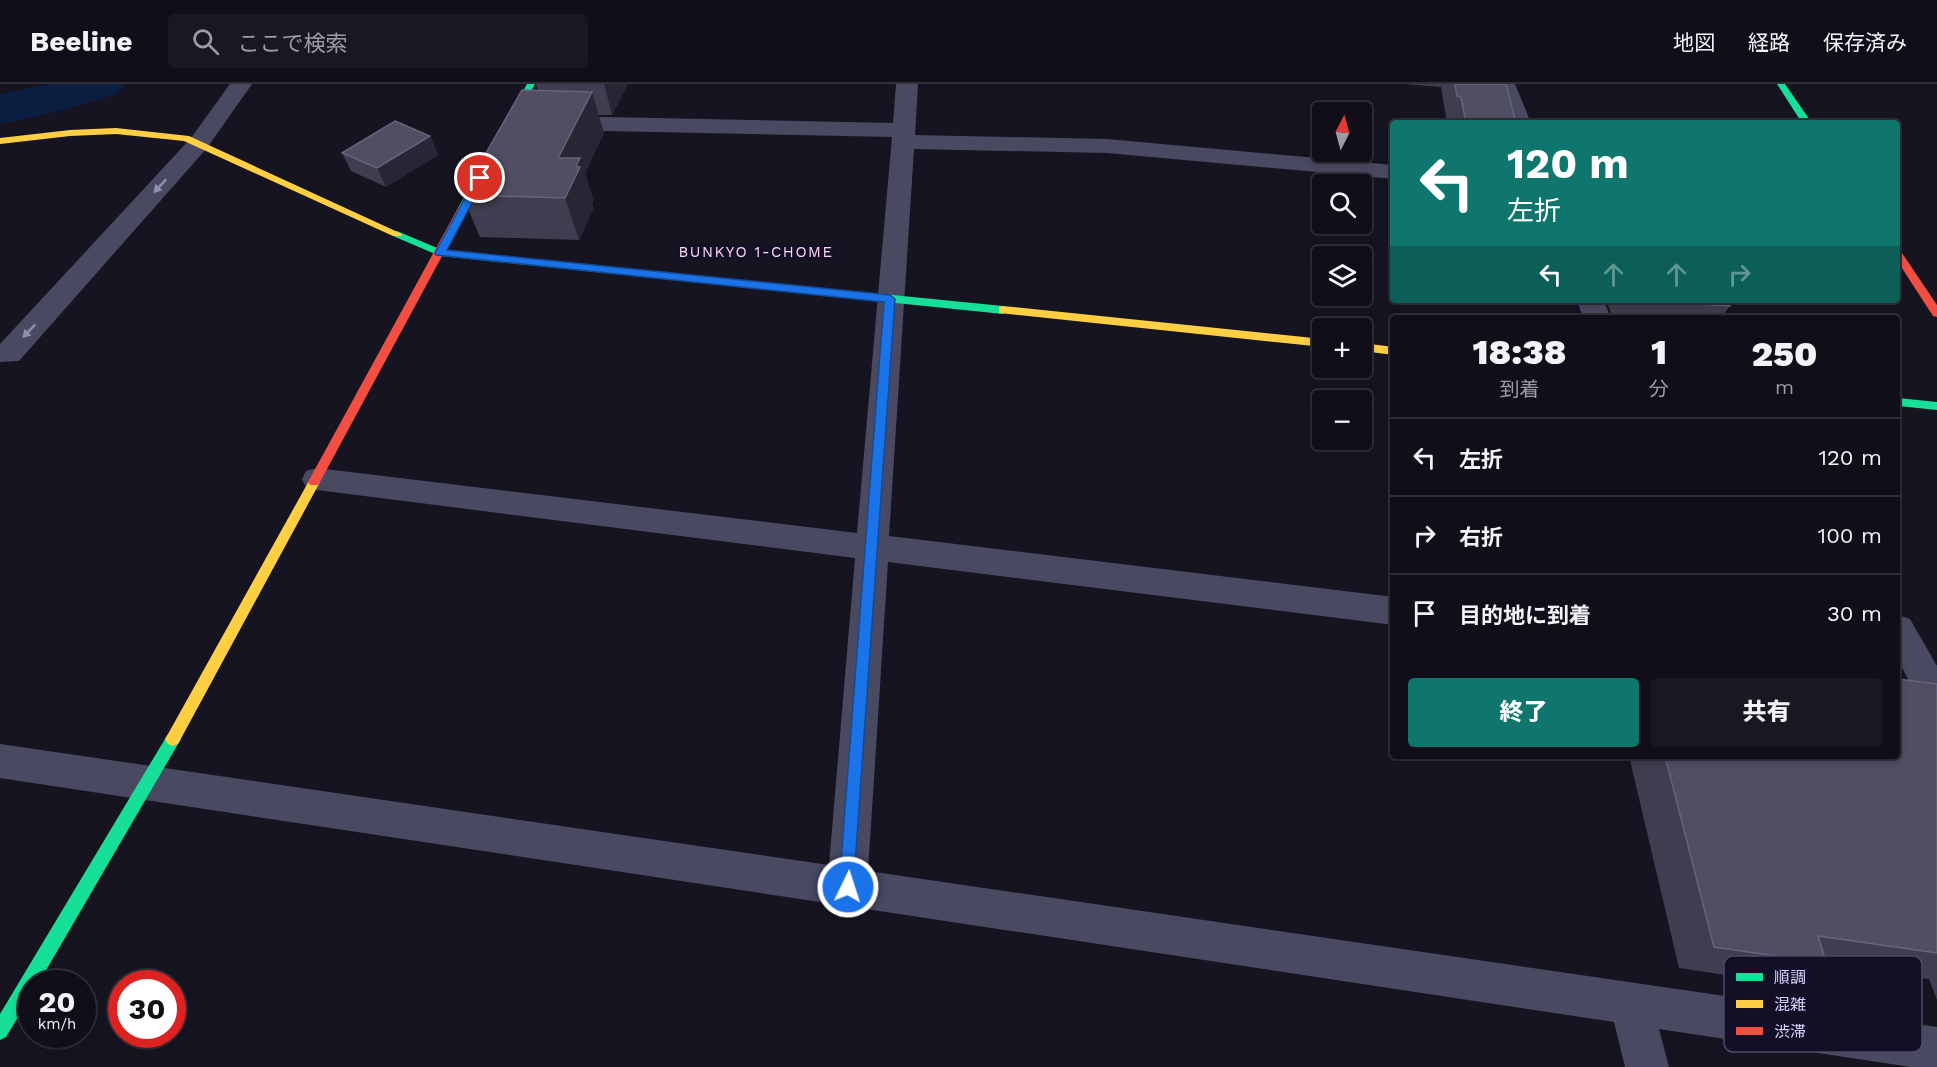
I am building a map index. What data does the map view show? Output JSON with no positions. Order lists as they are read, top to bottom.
{
  "districts": ["BUNKYO 1-CHOME"],
  "legend": ["順調", "混雑", "渋滞"],
  "north": "top",
  "page": {
    "header": "Beeline",
    "search": "ここで検索",
    "nav": ["地図", "経路", "保存済み"],
    "map_buttons": ["+", "−"],
    "turn": ["120 m", "左折"],
    "eta": [
      "18:38",
      "到着",
      "1",
      "分",
      "250",
      "m"
    ],
    "list": [
      {
        "name": "左折",
        "value": "120 m"
      },
      {
        "name": "右折",
        "value": "100 m"
      },
      {
        "name": "目的地に到着",
        "value": "30 m"
      }
    ],
    "buttons": ["終了", "共有"],
    "speed": "20 km/h",
    "limit": "30"
  }
}
